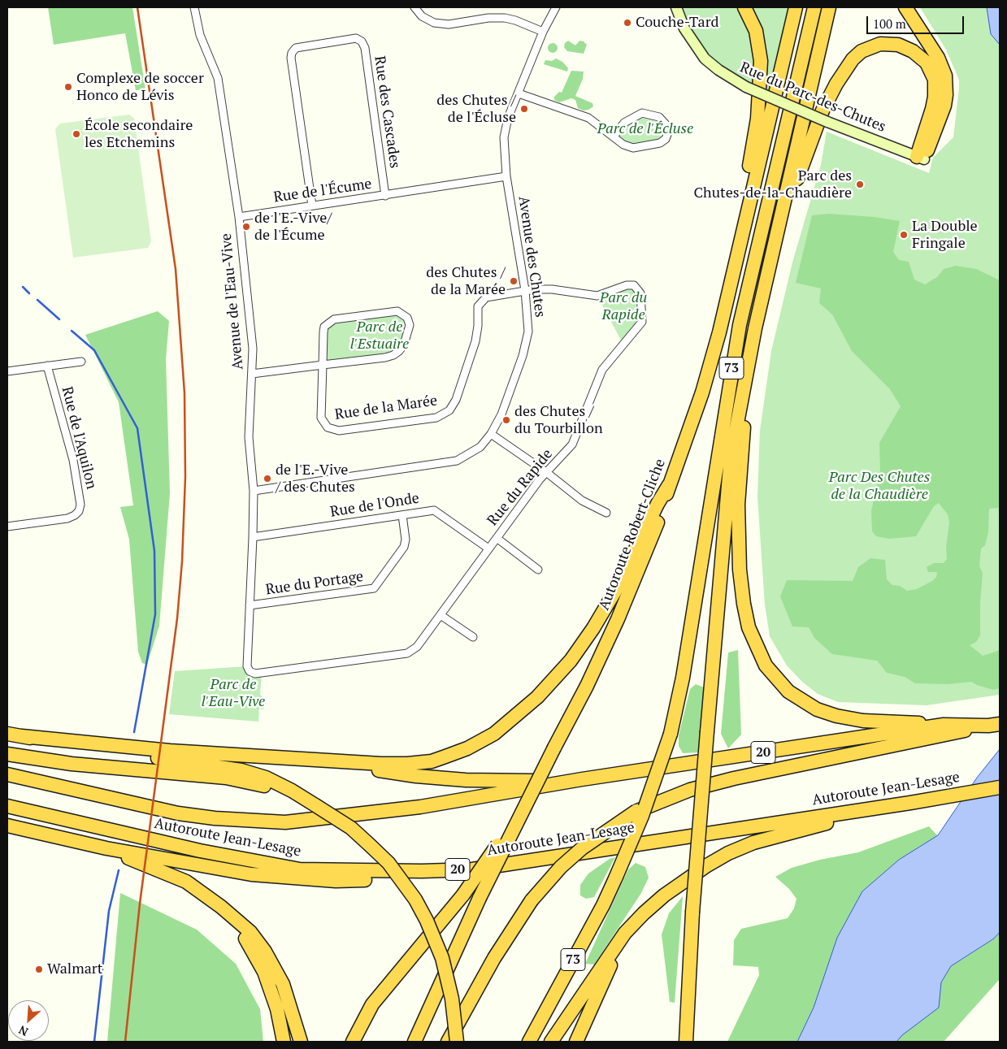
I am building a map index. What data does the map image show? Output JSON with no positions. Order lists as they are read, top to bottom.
{
  "streets": {
    "highway": [
      "73",
      "Autoroute Robert-Cliche",
      "20",
      "Autoroute Jean-Lesage"
    ],
    "street": [
      "Rue du Parc-des-Chutes",
      "Rue des Cascades",
      "Rue de l'Écume",
      "Avenue des Chutes",
      "Avenue de l'Eau-Vive",
      "Rue de la Marée",
      "Rue de l'Aquilon",
      "Rue du Rapide",
      "Rue de l'Onde",
      "Rue du Portage"
    ]
  },
  "crossings": [
    ["Rue des Cascades", "Rue de l'Écume"],
    ["Rue de l'Écume", "Avenue des Chutes"],
    ["Rue de l'Écume", "Avenue de l'Eau-Vive"],
    ["Avenue des Chutes", "Avenue de l'Eau-Vive"],
    ["Avenue des Chutes", "Rue de la Marée"],
    ["Avenue des Chutes", "Rue du Rapide"],
    ["Avenue de l'Eau-Vive", "Rue du Rapide"],
    ["Avenue de l'Eau-Vive", "Rue de l'Onde"],
    ["Avenue de l'Eau-Vive", "Rue du Portage"],
    ["Rue de la Marée", "Rue du Rapide"],
    ["Rue du Rapide", "Rue de l'Onde"],
    ["Rue de l'Onde", "Rue du Portage"]
  ],
  "parks": [
    "Parc de l'Écluse",
    "Parc du Rapide",
    "Parc de l'Estuaire",
    "Parc Des Chutes de la Chaudière",
    "Parc de l'Eau-Vive"
  ],
  "places": [
    "Couche-Tard",
    "Complexe de soccer Honco de Lévis",
    "des Chutes / de l'Écluse",
    "École secondaire les Etchemins",
    "Parc des Chutes-de-la-Chaudière",
    "de l'E.-Vive/ de l'Écume",
    "La Double Fringale",
    "des Chutes / de la Marée",
    "des Chutes / du Tourbillon",
    "de l'E.-Vive / des Chutes",
    "Walmart"
  ],
  "scale_bar": "100 m",
  "north": "bottom left"
}
